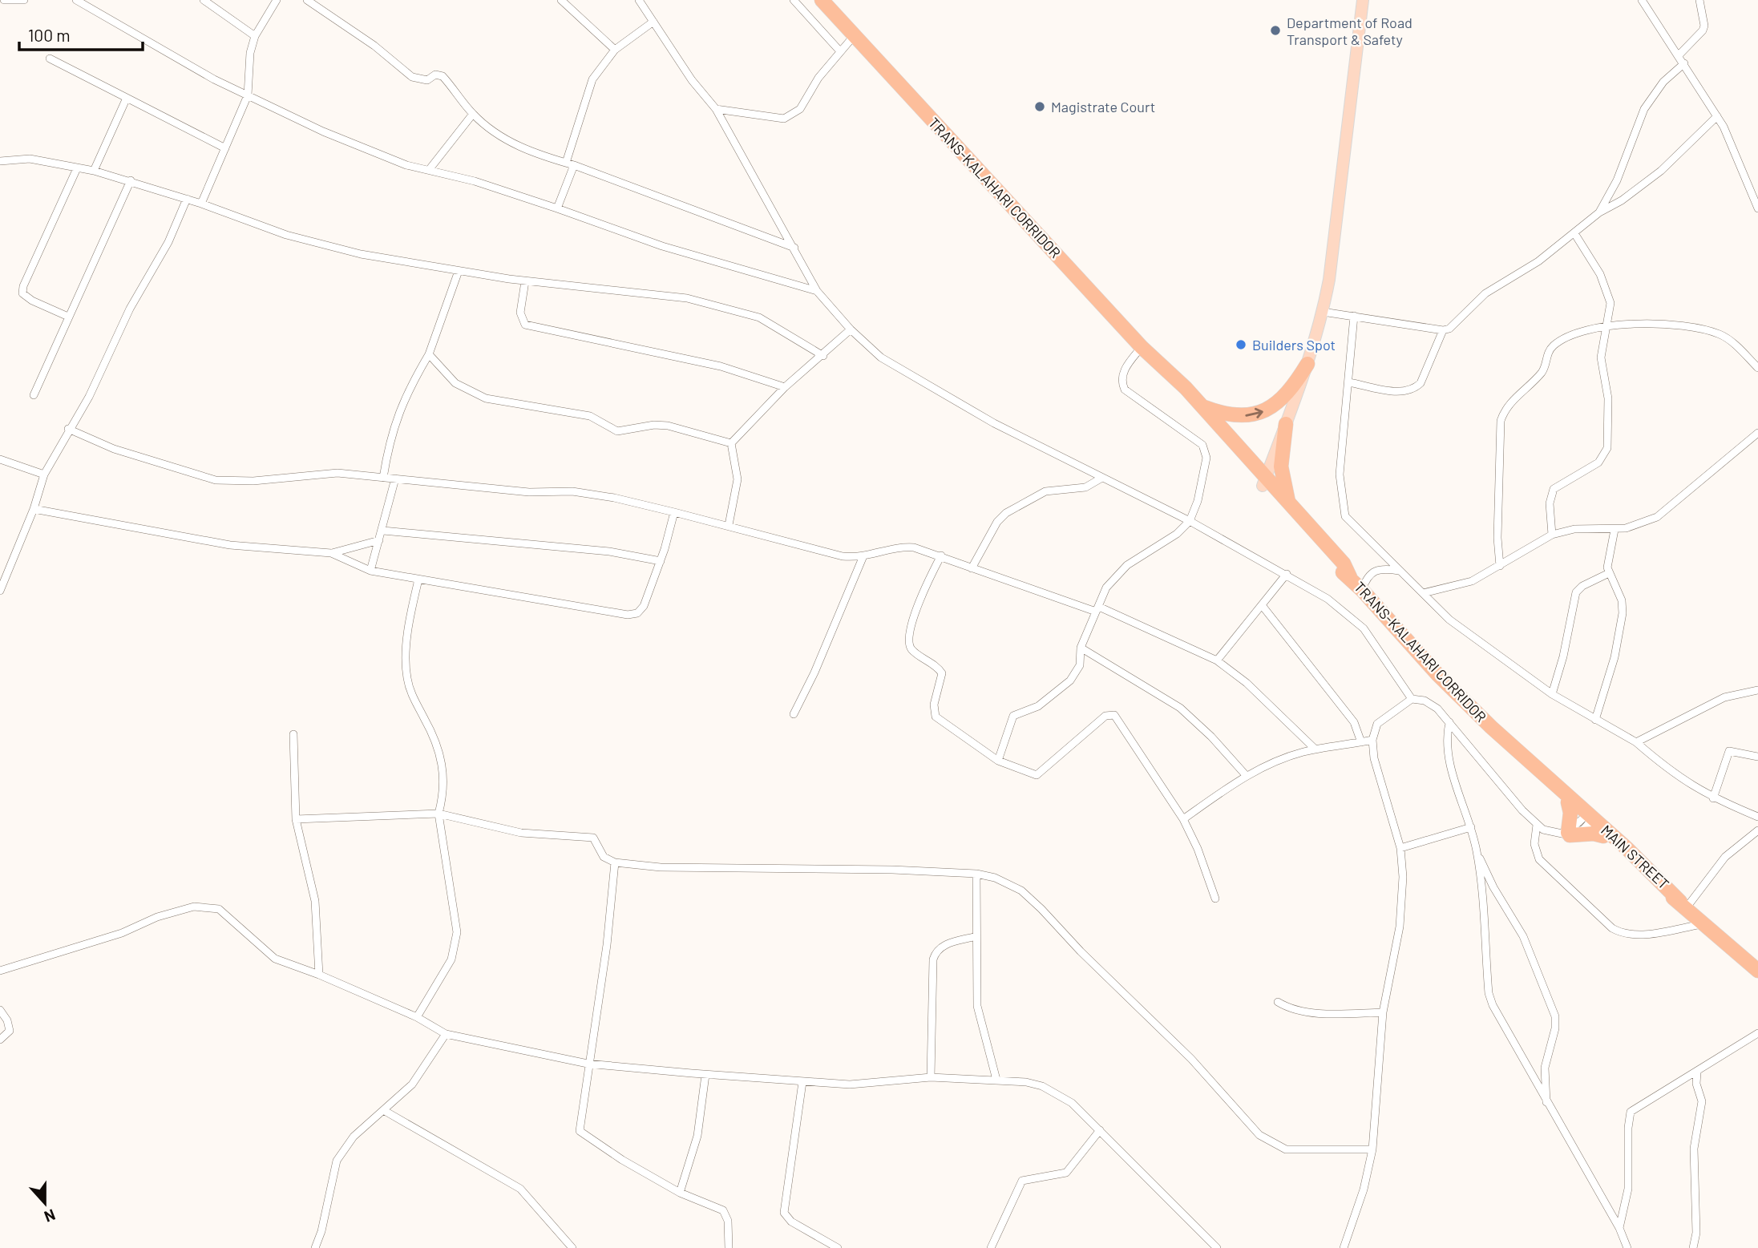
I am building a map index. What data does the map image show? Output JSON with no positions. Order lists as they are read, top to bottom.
{
  "streets": {
    "highway": ["TRANS-KALAHARI CORRIDOR", "MAIN STREET"]
  },
  "crossings": [
    ["TRANS-KALAHARI CORRIDOR", "MAIN STREET"]
  ],
  "places": ["Department of Road Transport & Safety", "Magistrate Court", "Builders Spot"],
  "scale_bar": "100 m",
  "north": "bottom"
}
